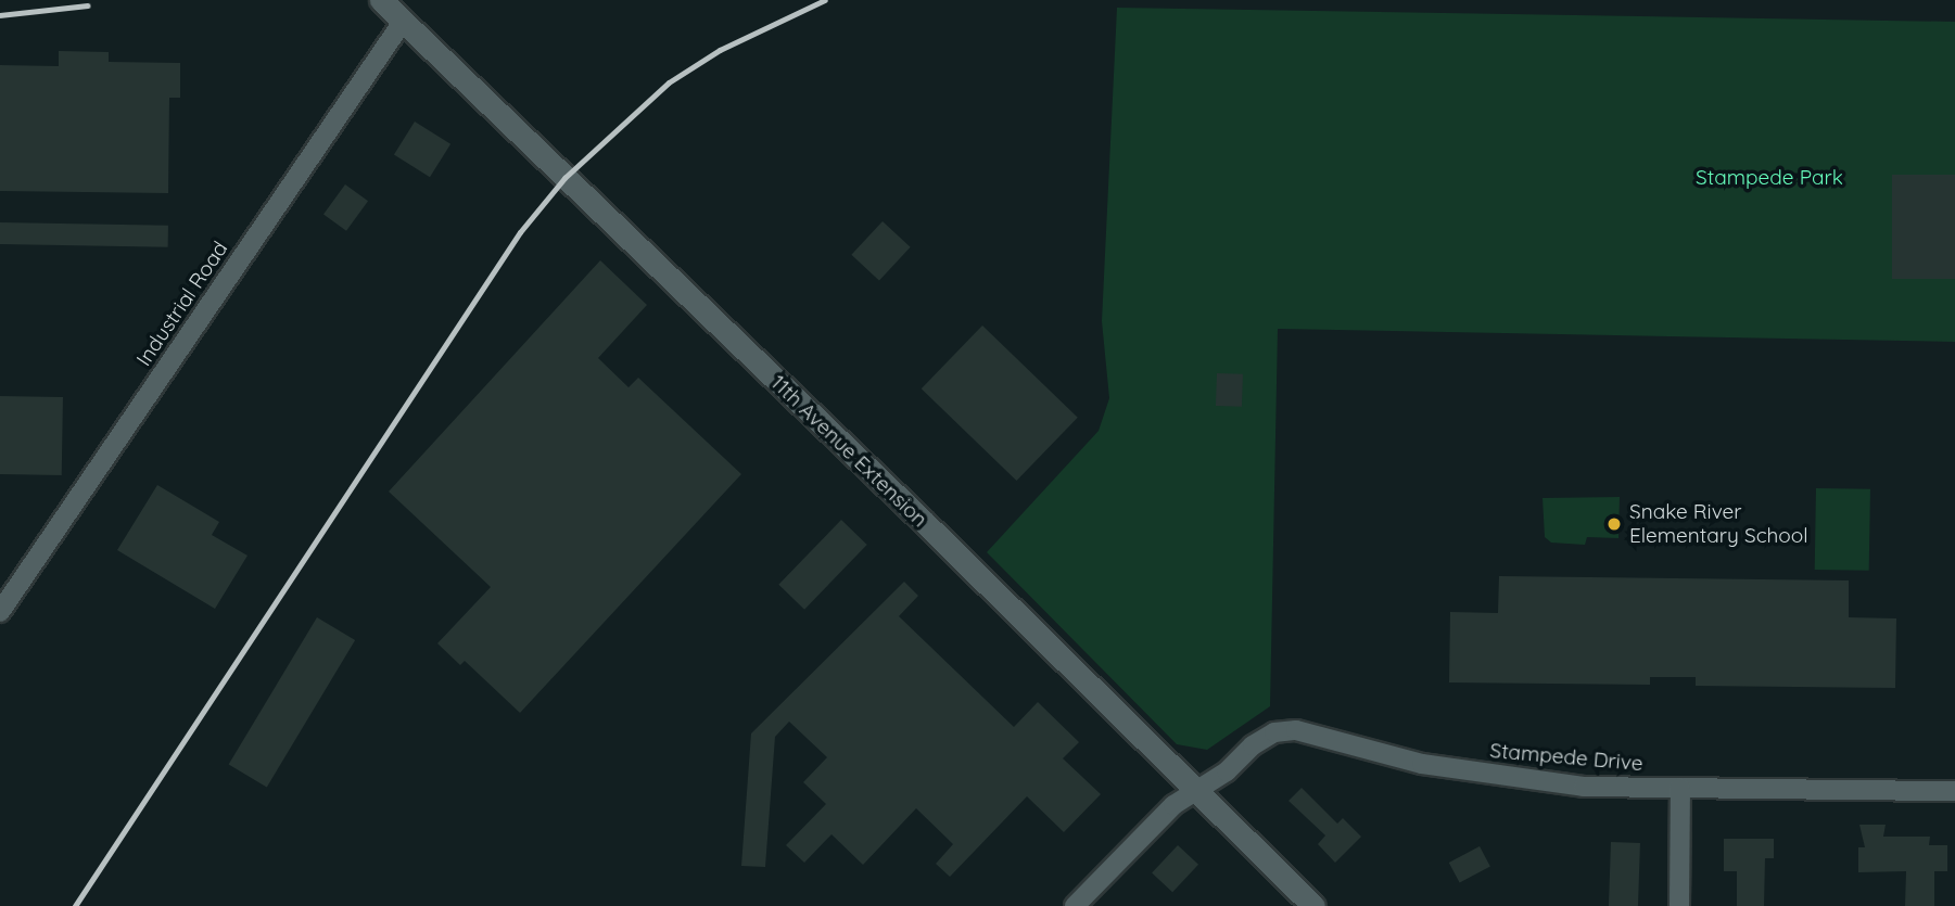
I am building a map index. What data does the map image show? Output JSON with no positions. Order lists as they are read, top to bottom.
{
  "streets": {
    "street": ["Industrial Road", "11th Avenue Extension", "Stampede Drive"]
  },
  "crossings": [
    ["Industrial Road", "11th Avenue Extension"],
    ["11th Avenue Extension", "Stampede Drive"]
  ],
  "parks": ["Stampede Park"],
  "places": ["Snake River Elementary School"]
}
